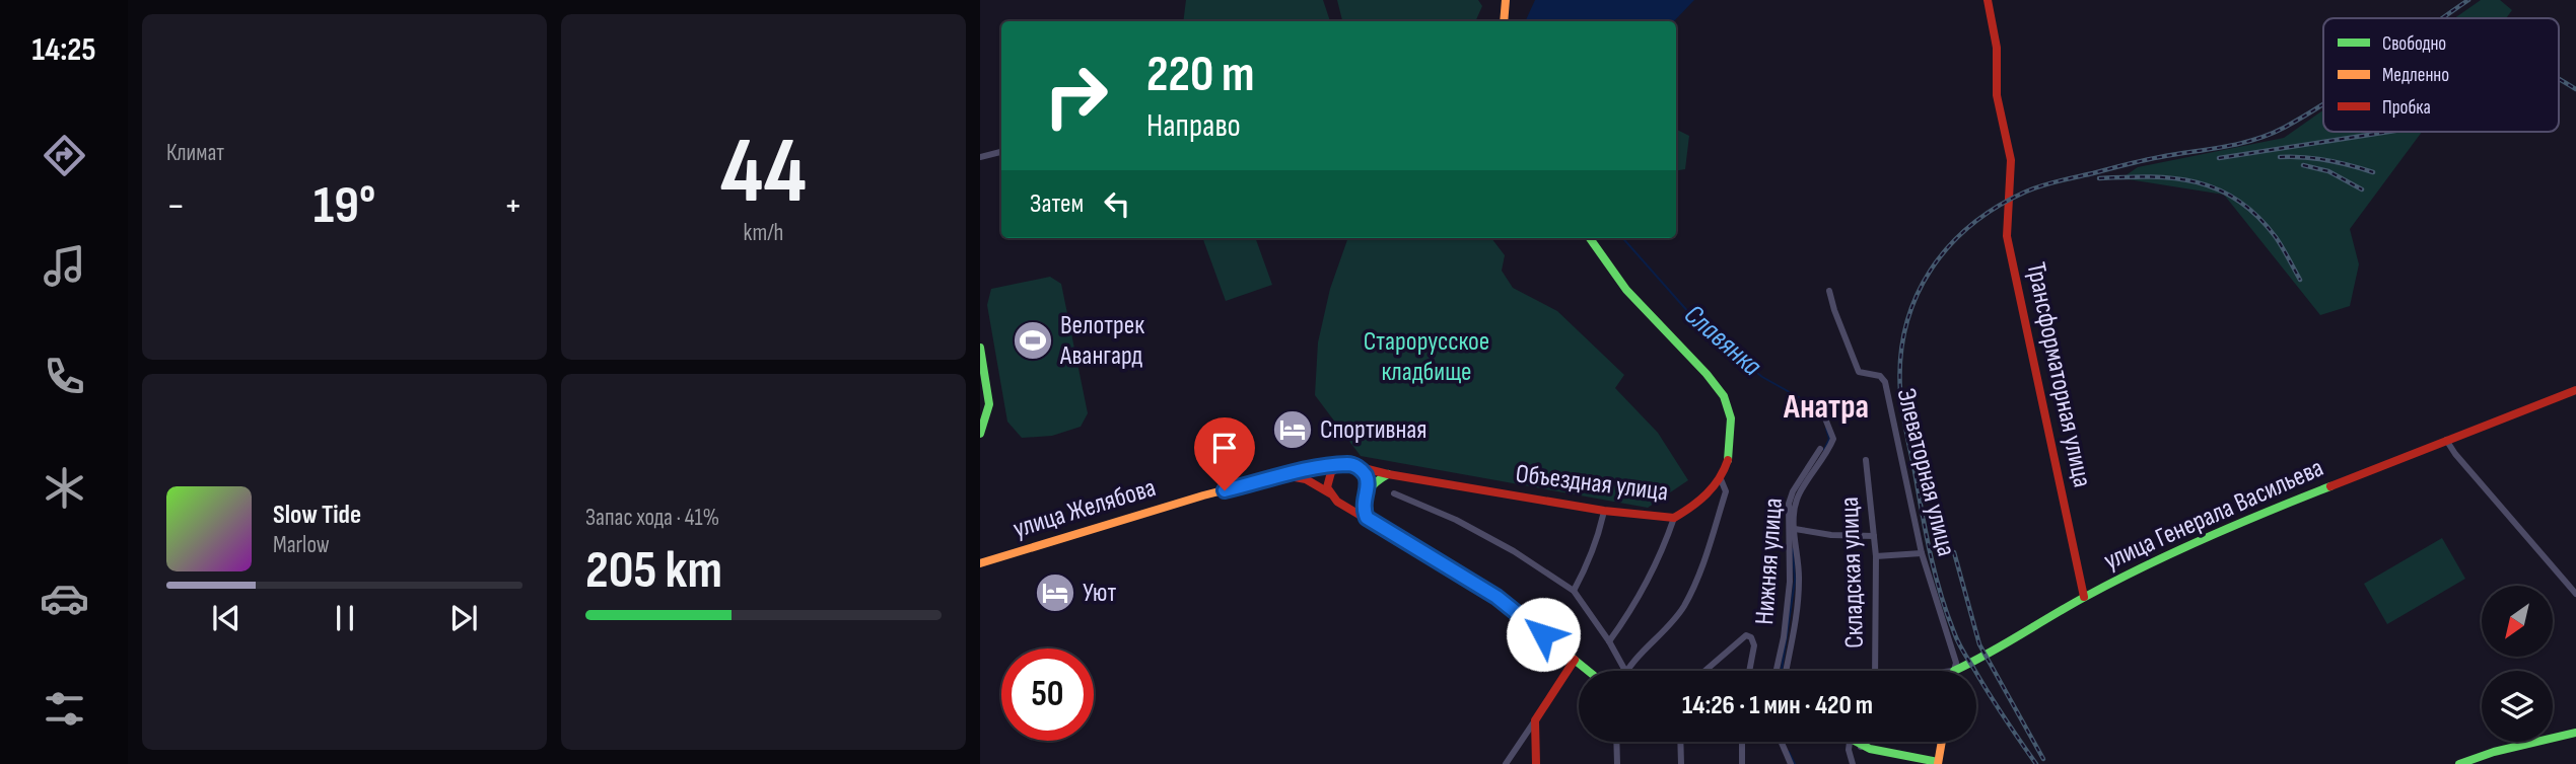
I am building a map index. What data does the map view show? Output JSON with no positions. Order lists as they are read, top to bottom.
{
  "streets": {
    "main road": [
      "Трансформаторная улица",
      "Объездная улица",
      "улица Желябова",
      "улица Генерала Васильева"
    ],
    "street": ["Элеваторная улица", "Нижняя улица", "Складская улица"]
  },
  "crossings": [
    ["Трансформаторная улица", "улица Генерала Васильева"],
    ["Элеваторная улица", "улица Генерала Васильева"],
    ["Объездная улица", "улица Желябова"]
  ],
  "districts": ["Анатра"],
  "water": ["Славянка"],
  "parks": ["Старорусское кладбище"],
  "places": {
    "sports": ["Велотрек Авангард"],
    "hotel": ["Спортивная", "Уют"]
  },
  "legend": ["Свободно", "Медленно", "Пробка"],
  "north": "bottom left",
  "page": {
    "tabs": "14:25",
    "tile": [
      "Климат",
      ["44", "km/h"],
      ["Запас хода · 41%", "205 km"]
    ],
    "turn": ["220 m", "Направо"],
    "then": "Затем",
    "heat": ["−", "19°", "+"],
    "song": ["Slow Tide", "Marlow"],
    "limit": "50",
    "trip": "14:26 · 1 мин · 420 m"
  }
}
